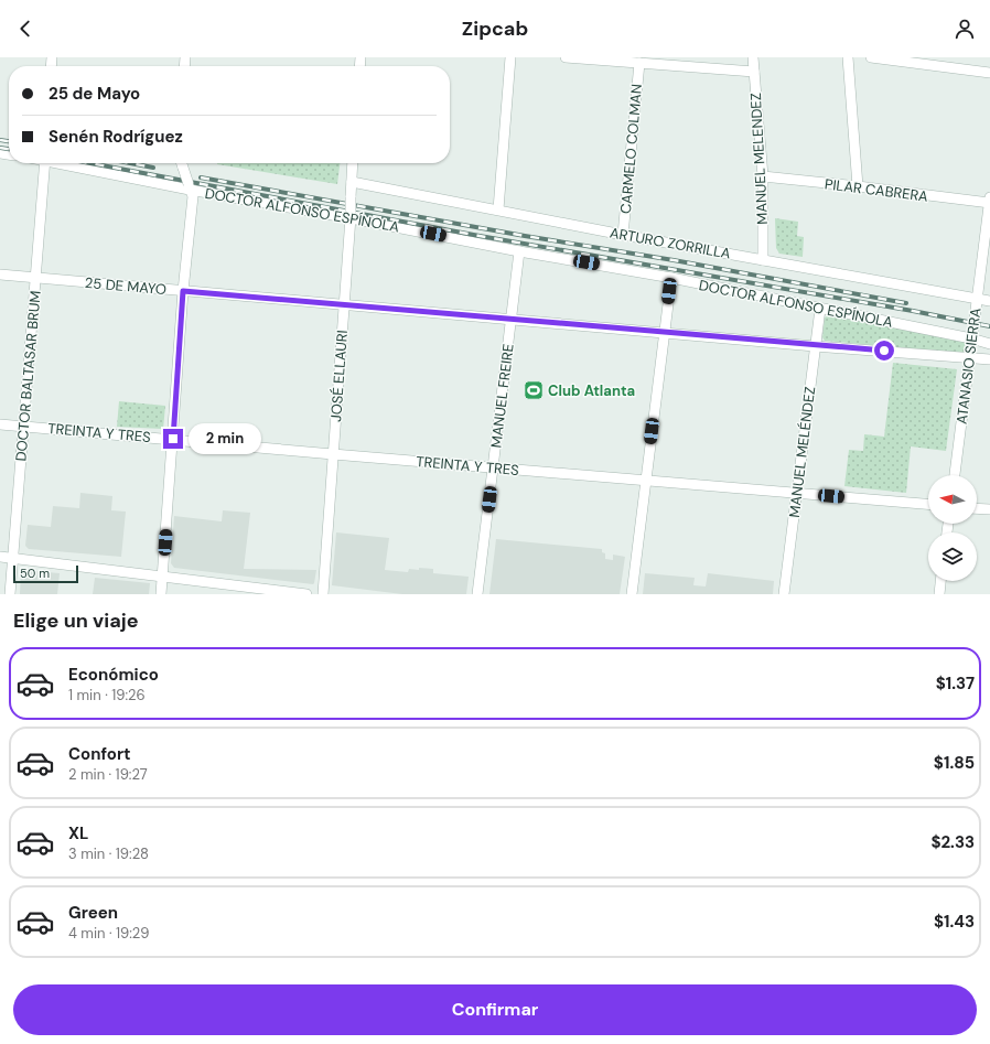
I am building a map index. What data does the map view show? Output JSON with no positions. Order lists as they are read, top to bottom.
{
  "streets": {
    "street": [
      "CARMELO COLMAN",
      "MANUEL MELENDEZ",
      "PILAR CABRERA",
      "DOCTOR ALFONSO ESPÍNOLA",
      "ARTURO ZORRILLA",
      "25 DE MAYO",
      "ATANASIO SIERRA",
      "DOCTOR BALTASAR BRUM",
      "JOSÉ ELLAURI",
      "MANUEL FREIRE",
      "TREINTA Y TRES",
      "MANUEL MELÉNDEZ"
    ]
  },
  "crossings": [
    ["CARMELO COLMAN", "ARTURO ZORRILLA"],
    ["MANUEL MELENDEZ", "PILAR CABRERA"],
    ["MANUEL MELENDEZ", "ARTURO ZORRILLA"],
    ["PILAR CABRERA", "ATANASIO SIERRA"],
    ["DOCTOR ALFONSO ESPÍNOLA", "ATANASIO SIERRA"],
    ["DOCTOR ALFONSO ESPÍNOLA", "JOSÉ ELLAURI"],
    ["DOCTOR ALFONSO ESPÍNOLA", "MANUEL FREIRE"],
    ["DOCTOR ALFONSO ESPÍNOLA", "MANUEL MELÉNDEZ"],
    ["ARTURO ZORRILLA", "ATANASIO SIERRA"],
    ["ARTURO ZORRILLA", "JOSÉ ELLAURI"],
    ["25 DE MAYO", "ATANASIO SIERRA"],
    ["25 DE MAYO", "DOCTOR BALTASAR BRUM"],
    ["25 DE MAYO", "JOSÉ ELLAURI"],
    ["25 DE MAYO", "MANUEL FREIRE"],
    ["25 DE MAYO", "MANUEL MELÉNDEZ"],
    ["DOCTOR BALTASAR BRUM", "TREINTA Y TRES"],
    ["JOSÉ ELLAURI", "TREINTA Y TRES"],
    ["MANUEL FREIRE", "TREINTA Y TRES"],
    ["TREINTA Y TRES", "MANUEL MELÉNDEZ"]
  ],
  "places": {
    "sports": ["Club Atlanta"]
  },
  "scale_bar": "50 m",
  "north": "left",
  "page": {
    "header": "Zipcab",
    "banner": ["25 de Mayo", "Senén Rodríguez"],
    "bubble": "2 min",
    "scale": "50 m",
    "heading": "Elige un viaje",
    "list": [
      {
        "name": "Económico",
        "note": "1 min · 19:26",
        "value": "$1.37"
      },
      {
        "name": "Confort",
        "note": "2 min · 19:27",
        "value": "$1.85"
      },
      {
        "name": "XL",
        "note": "3 min · 19:28",
        "value": "$2.33"
      },
      {
        "name": "Green",
        "note": "4 min · 19:29",
        "value": "$1.43"
      }
    ],
    "buttons": "Confirmar"
  }
}
